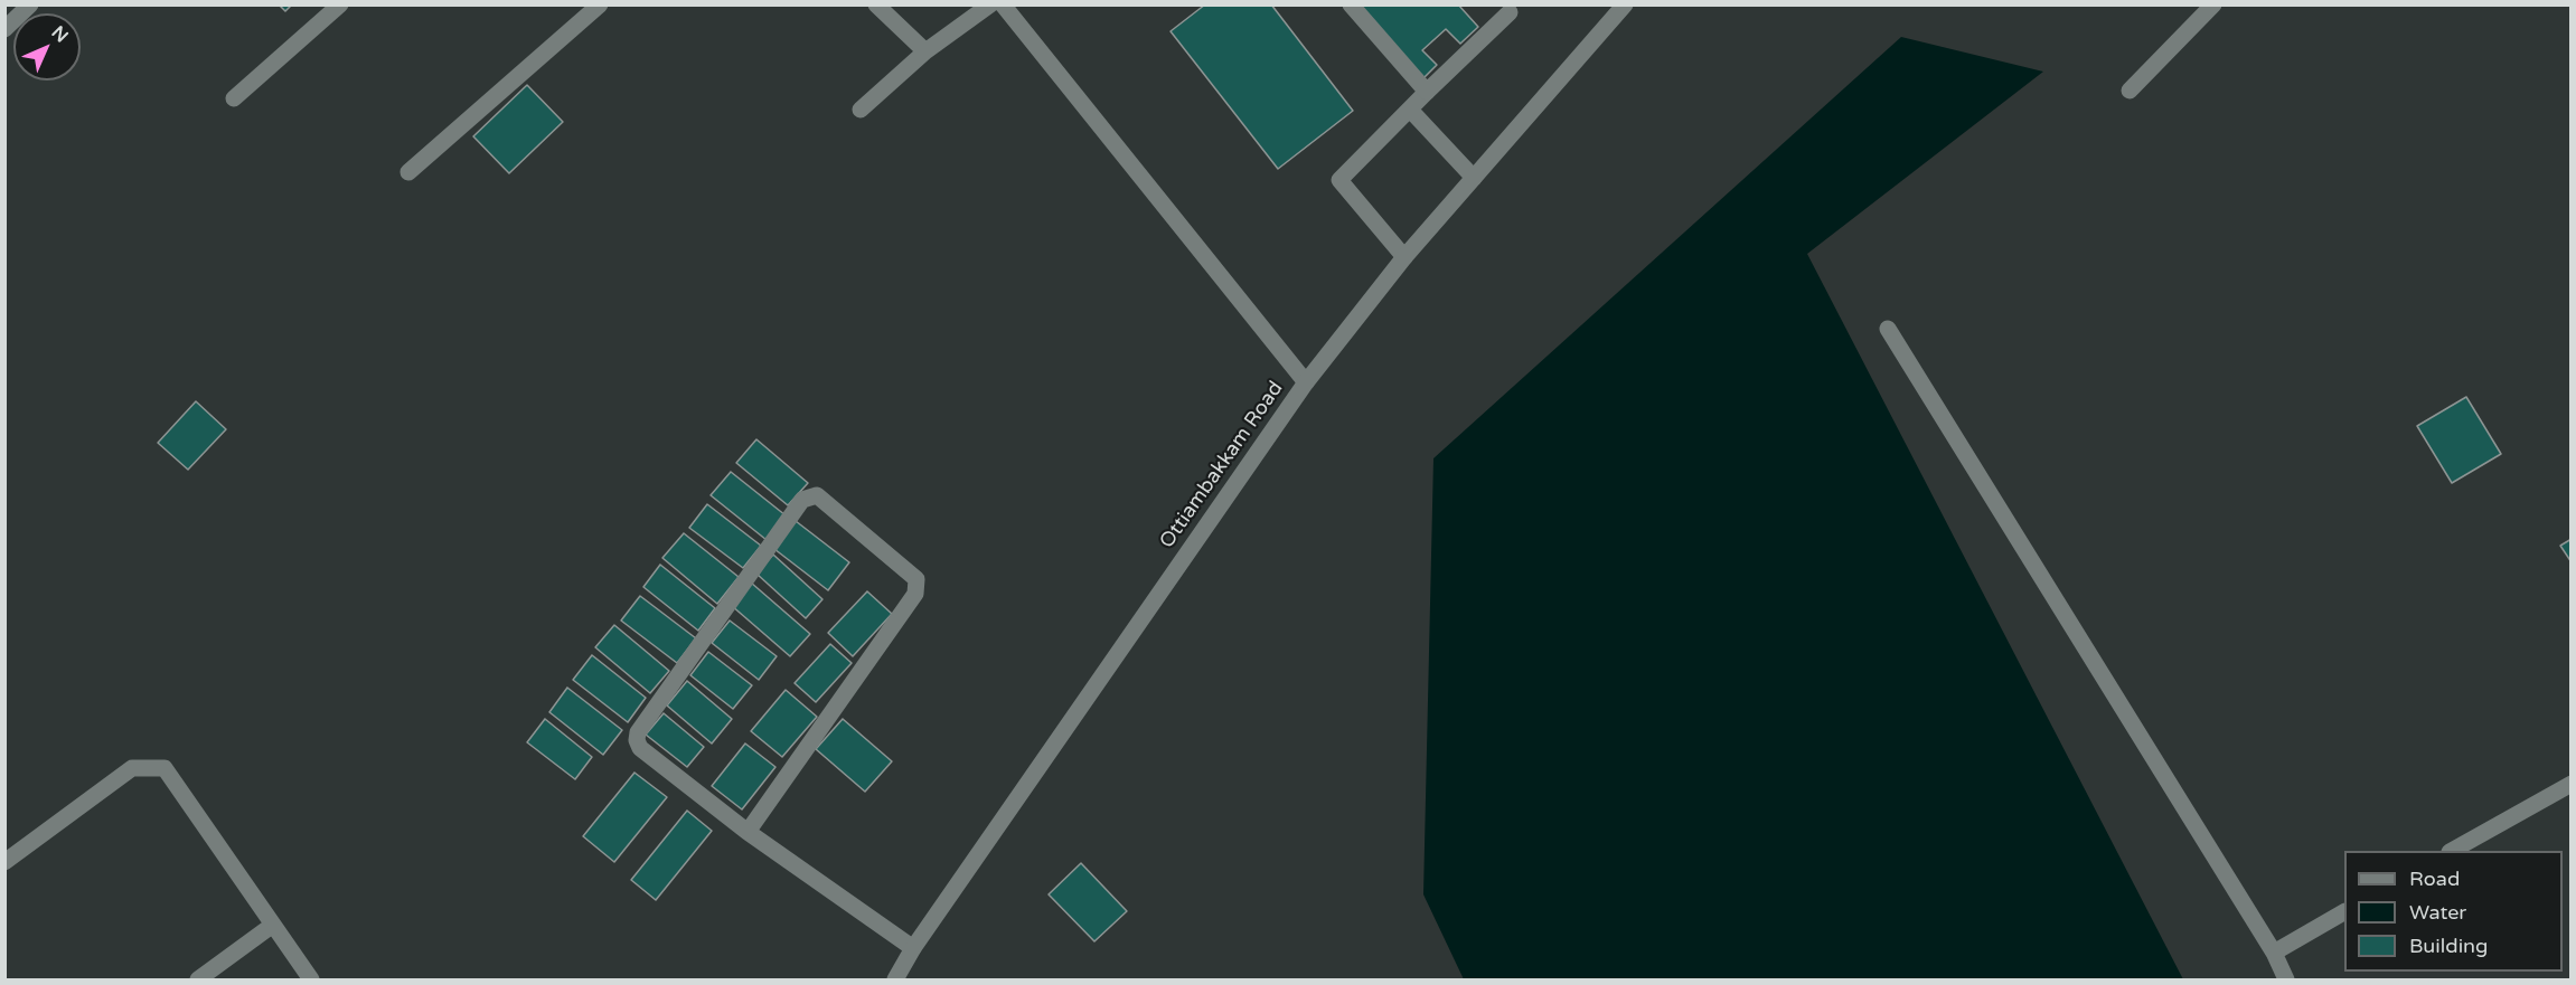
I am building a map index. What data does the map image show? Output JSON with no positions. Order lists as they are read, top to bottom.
{
  "streets": {
    "street": ["Ottiambakkam Road"]
  },
  "legend": ["Road", "Water", "Building"],
  "north": "top right"
}
